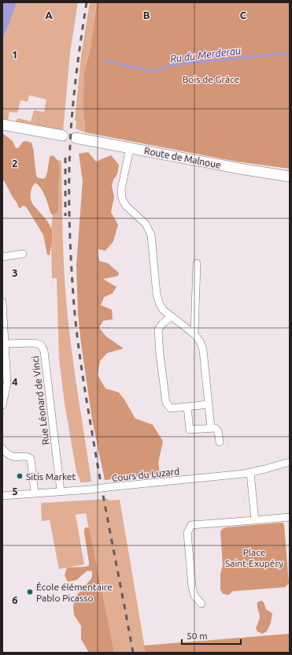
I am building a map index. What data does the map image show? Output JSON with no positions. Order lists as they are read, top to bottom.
{
  "streets": {
    "main road": ["Route de Malnoue"],
    "street": ["Rue Léonard de Vinci", "Cours du Luzard"]
  },
  "crossings": [
    ["Rue Léonard de Vinci", "Cours du Luzard"]
  ],
  "water": ["Ru du Merderau"],
  "parks": ["Bois de Grâce", "Place Saint-Exupéry"],
  "places": ["Sitis Market", "École élémentaire Pablo Picasso"],
  "scale_bar": "50 m",
  "grid": {
    "columns": ["A", "B", "C"],
    "rows": [
      "1",
      "2",
      "3",
      "4",
      "5",
      "6"
    ]
  }
}
